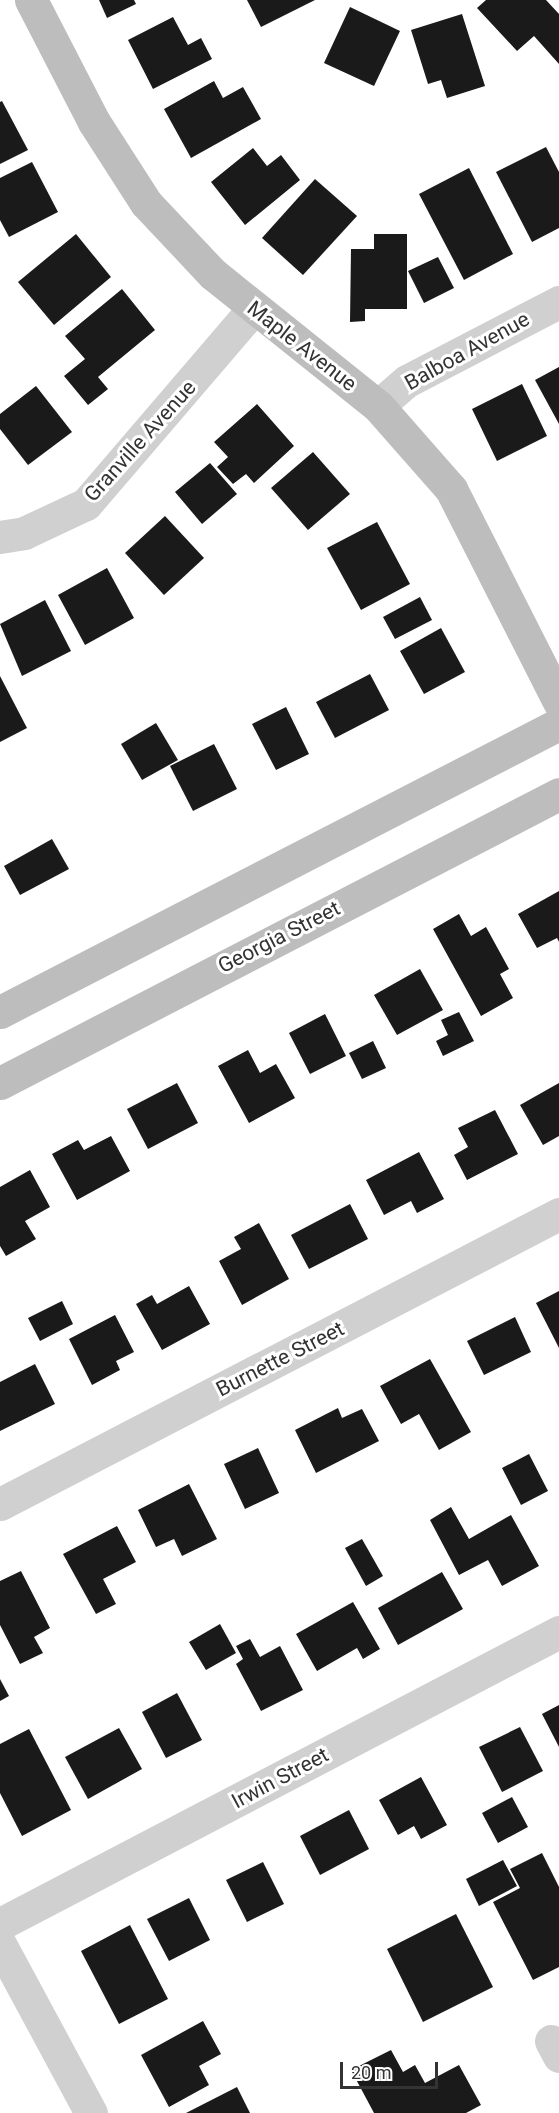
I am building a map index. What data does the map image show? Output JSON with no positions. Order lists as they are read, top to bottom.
{
  "streets": {
    "main road": ["Maple Avenue", "Georgia Street"],
    "street": [
      "Balboa Avenue",
      "Granville Avenue",
      "Burnette Street",
      "Irwin Street"
    ]
  },
  "crossings": [
    ["Maple Avenue", "Balboa Avenue"],
    ["Maple Avenue", "Granville Avenue"]
  ],
  "scale_bar": "20 m"
}
